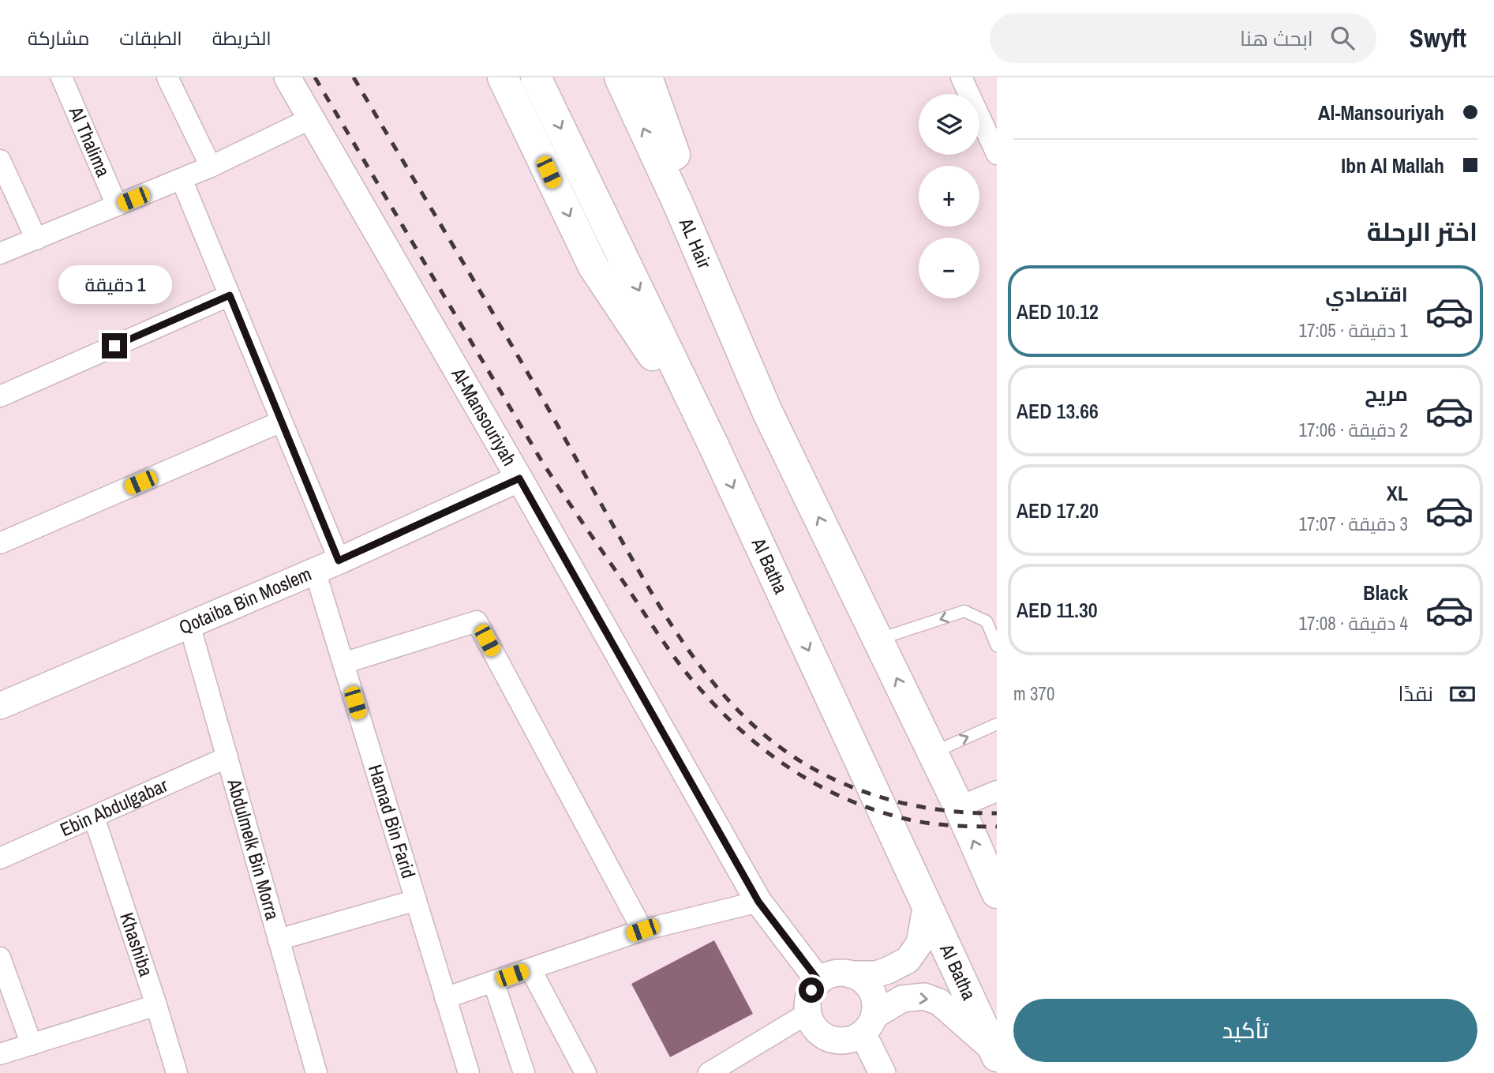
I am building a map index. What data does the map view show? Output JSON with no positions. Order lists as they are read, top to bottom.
{
  "streets": {
    "main road": ["AL Hair", "Al Batha"],
    "street": [
      "Al Thalima",
      "Al-Mansouriyah",
      "Qotaiba Bin Moslem",
      "Ebin Abdulgabar",
      "Hamad Bin Farid",
      "Abdulmelk Bin Morra",
      "Khashiba"
    ]
  },
  "crossings": [
    ["Al-Mansouriyah", "Qotaiba Bin Moslem"],
    ["Qotaiba Bin Moslem", "Hamad Bin Farid"],
    ["Qotaiba Bin Moslem", "Abdulmelk Bin Morra"],
    ["Ebin Abdulgabar", "Abdulmelk Bin Morra"],
    ["Ebin Abdulgabar", "Khashiba"]
  ],
  "page": {
    "header": "Swyft",
    "search": "ابحث هنا",
    "nav": ["الخريطة", "الطبقات", "مشاركة"],
    "banner": ["Al-Mansouriyah", "Ibn Al Mallah"],
    "map_buttons": ["+", "−"],
    "heading": "اختر الرحلة",
    "list": [
      {
        "name": "اقتصادي",
        "note": "1 دقيقة · 17:05",
        "value": "AED 10.12"
      },
      {
        "name": "مريح",
        "note": "2 دقيقة · 17:06",
        "value": "AED 13.66"
      },
      {
        "name": "XL",
        "note": "3 دقيقة · 17:07",
        "value": "AED 17.20"
      },
      {
        "name": "Black",
        "note": "4 دقيقة · 17:08",
        "value": "AED 11.30"
      }
    ],
    "bubble": "1 دقيقة",
    "pay": ["نقدًا", "370 m"],
    "buttons": "تأكيد"
  }
}
